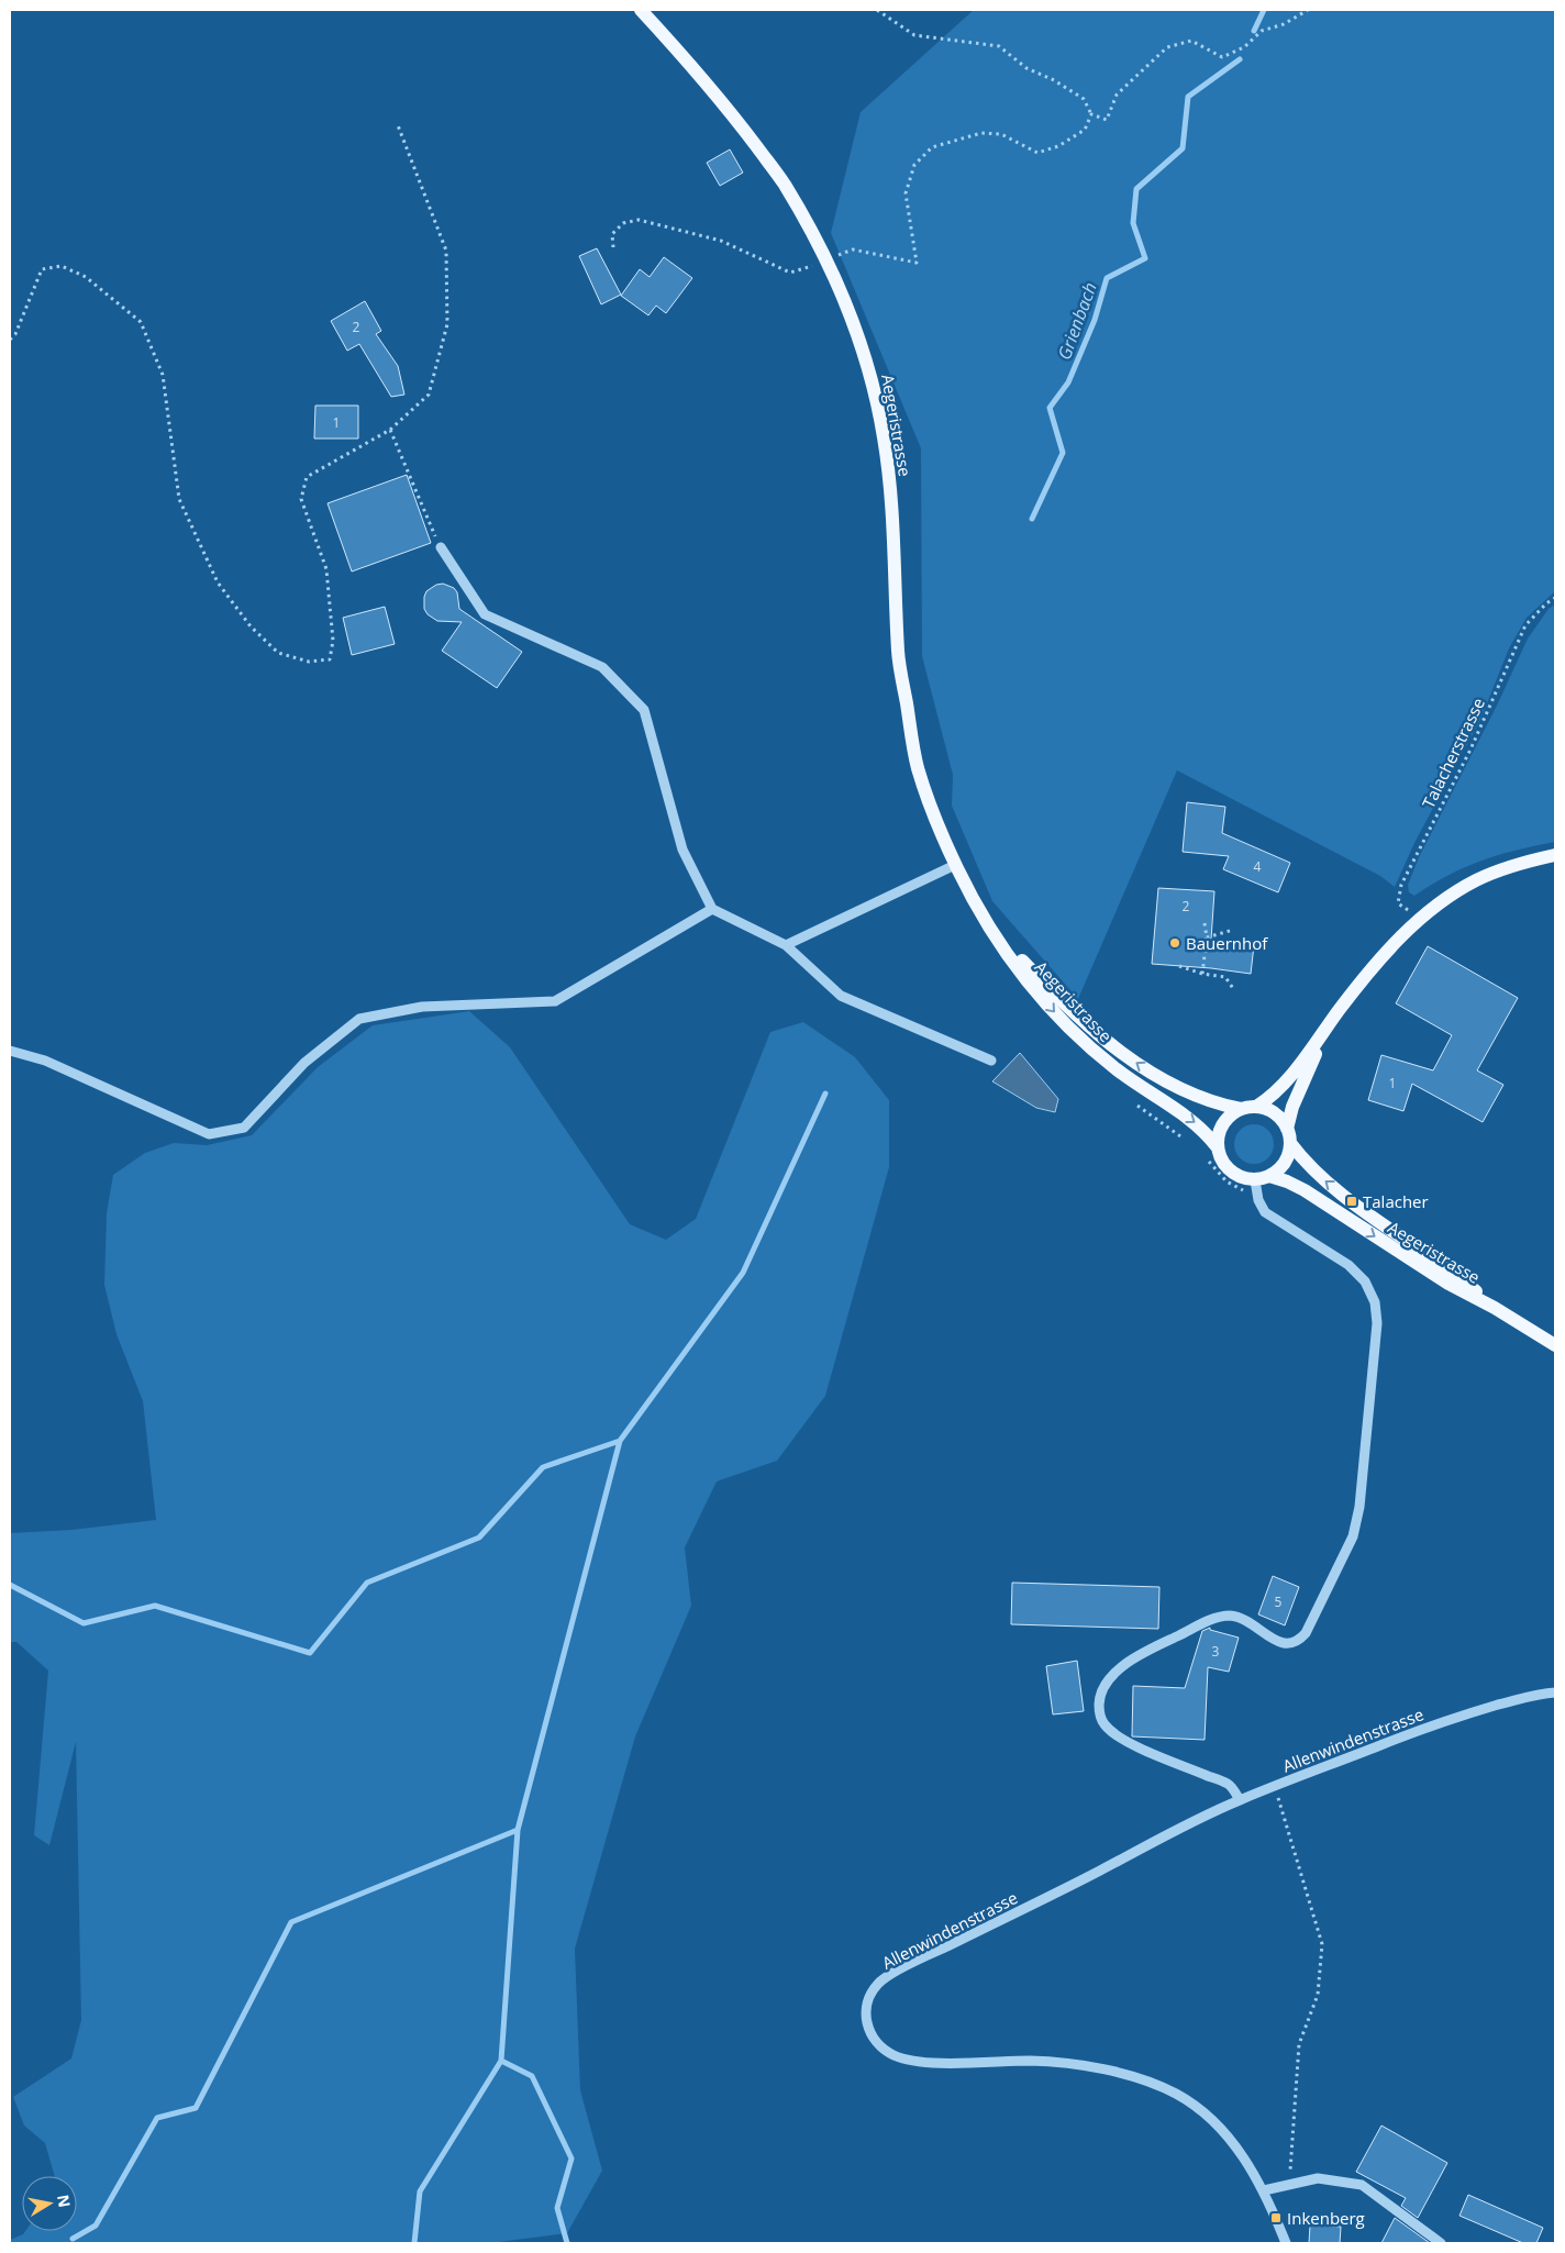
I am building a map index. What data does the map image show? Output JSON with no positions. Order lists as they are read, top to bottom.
{
  "streets": {
    "main road": ["Aegeristrasse"],
    "street": ["Allenwindenstrasse"],
    "path": ["Talacherstrasse"]
  },
  "crossings": [
    ["Aegeristrasse", "Talacherstrasse"]
  ],
  "water": ["Grienbach"],
  "places": {
    "other": ["Bauernhof"],
    "transit": ["Talacher", "Inkenberg"]
  },
  "house_numbers": [
    "2",
    "1",
    "4",
    "2",
    "1",
    "5",
    "3"
  ],
  "north": "right"
}
